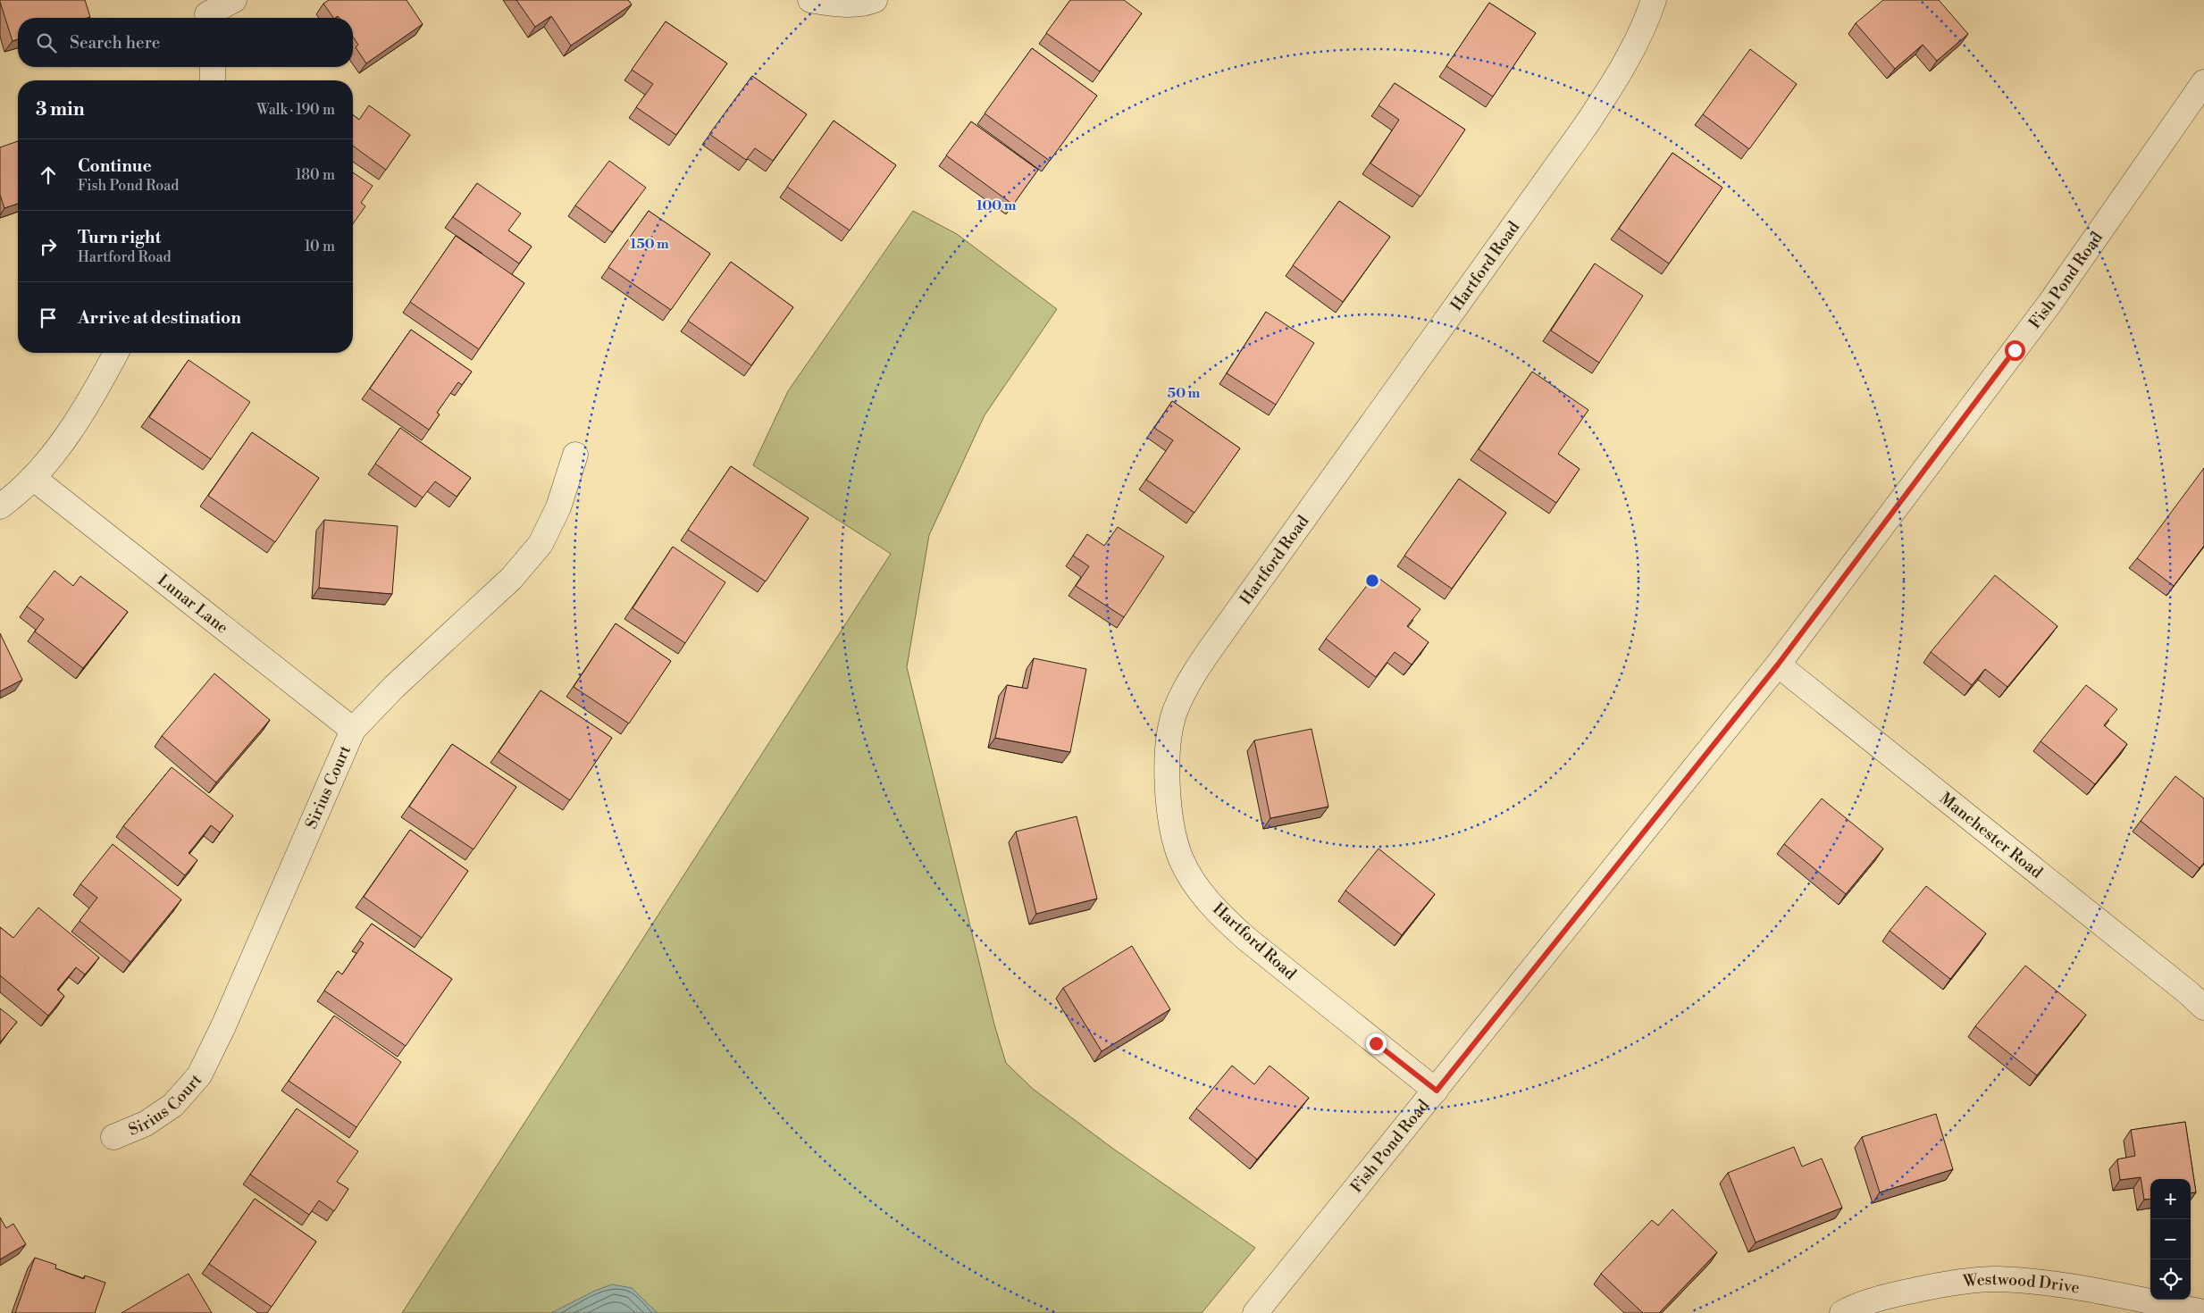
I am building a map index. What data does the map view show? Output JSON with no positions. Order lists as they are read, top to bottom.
{
  "streets": {
    "street": [
      "Hartford Road",
      "Fish Pond Road",
      "Lunar Lane",
      "Sirius Court",
      "Manchester Road",
      "Westwood Drive"
    ]
  },
  "crossings": [
    ["Hartford Road", "Fish Pond Road"],
    ["Fish Pond Road", "Manchester Road"],
    ["Lunar Lane", "Sirius Court"]
  ],
  "page": {
    "search": "Search here",
    "heading": ["3 min", "Walk · 190 m"],
    "list": [
      ["Continue", "Fish Pond Road", "180 m"],
      ["Turn right", "Hartford Road", "10 m"],
      "Arrive at destination"
    ],
    "map_buttons": ["+", "−"]
  },
  "rings": ["100 m", "150 m", "50 m"]
}
